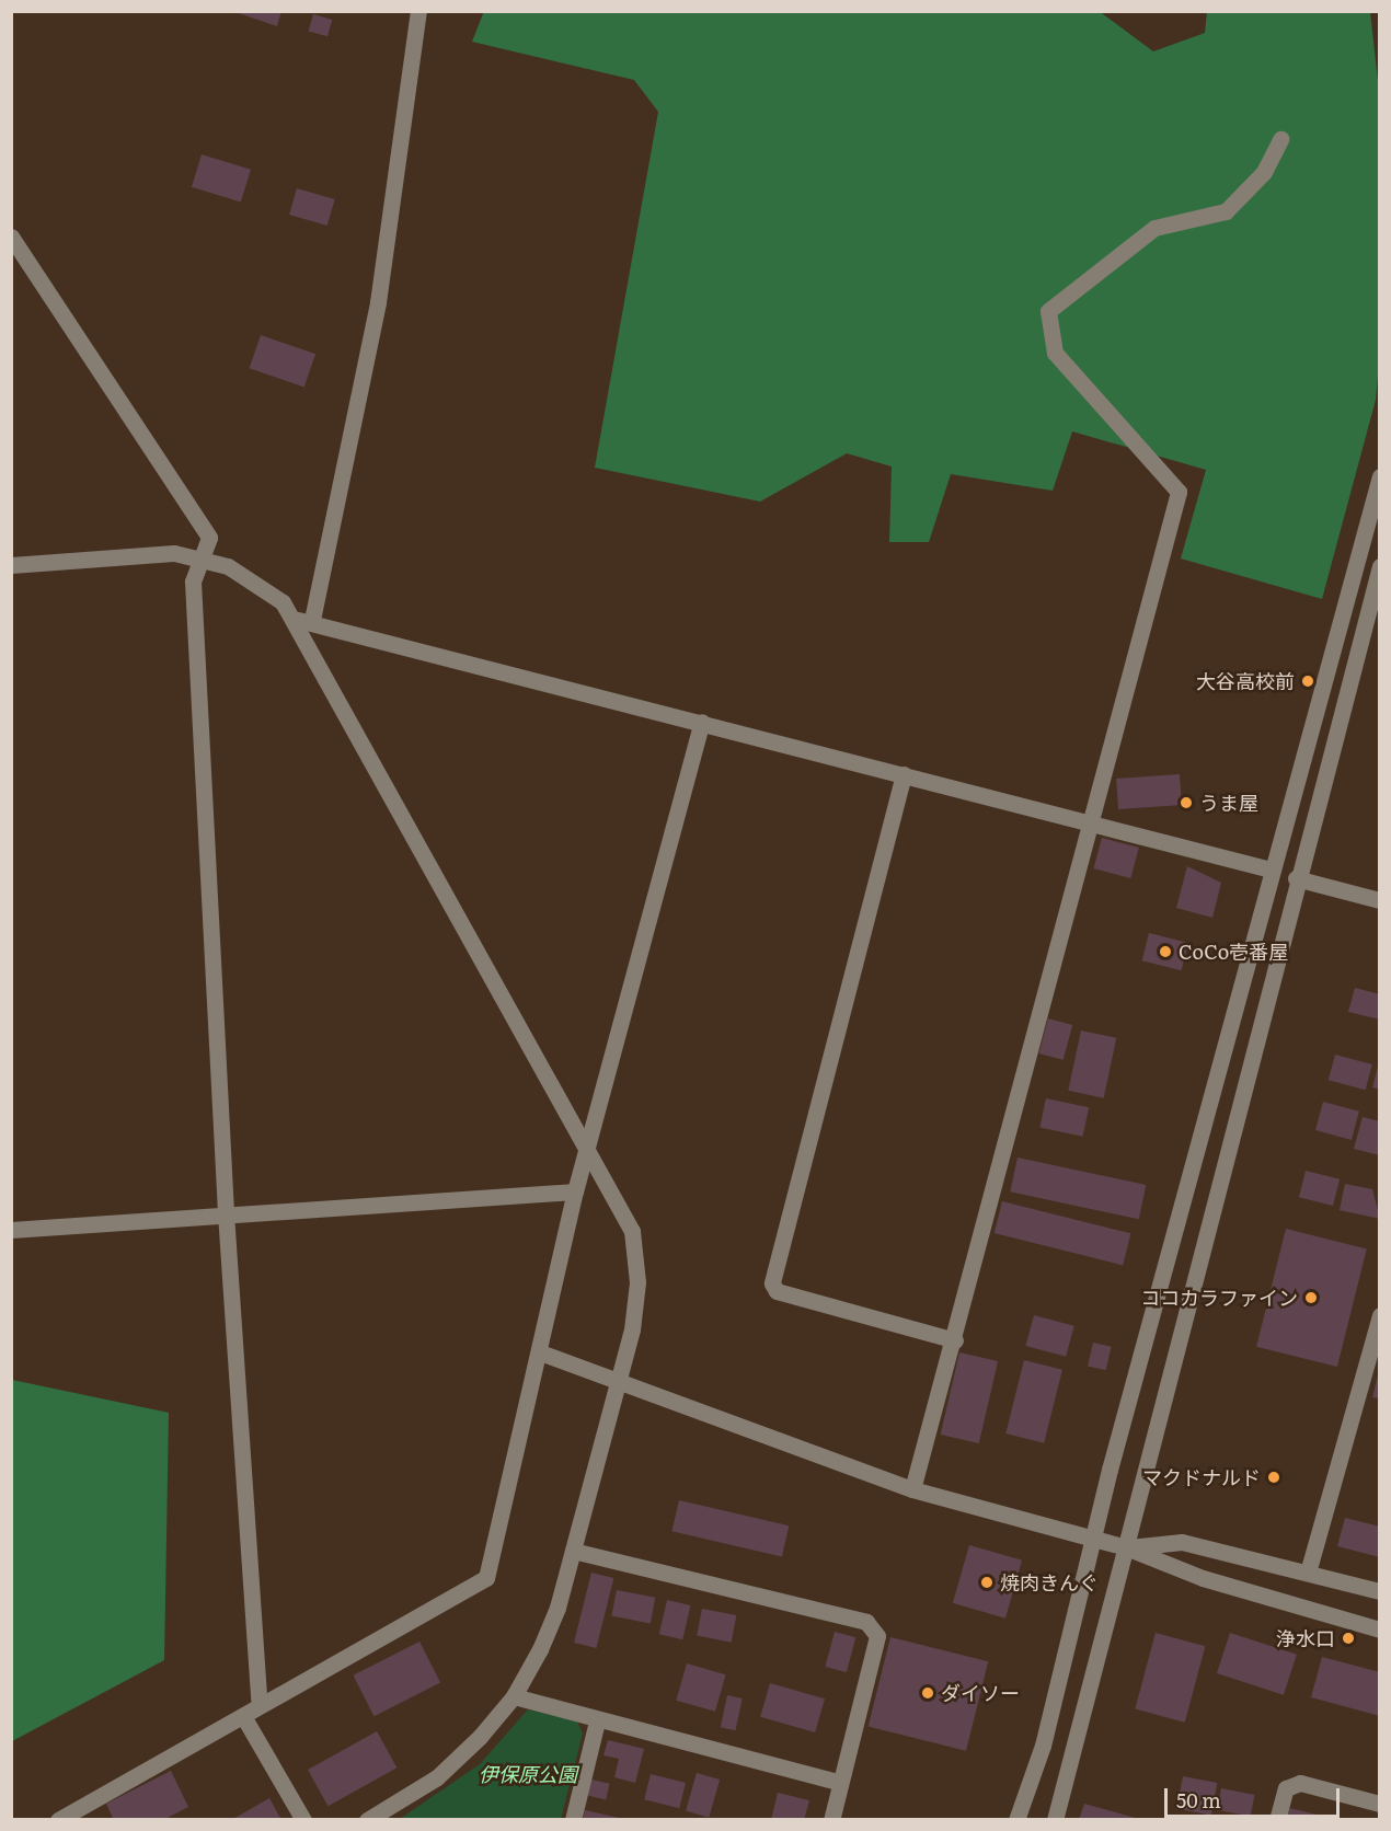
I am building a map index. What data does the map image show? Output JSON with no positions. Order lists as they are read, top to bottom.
{
  "parks": ["伊保原公園"],
  "places": [
    "大谷高校前",
    "うま屋",
    "CoCo壱番屋",
    "ココカラファイン",
    "マクドナルド",
    "焼肉きんぐ",
    "浄水口",
    "ダイソー"
  ],
  "scale_bar": "50 m"
}
